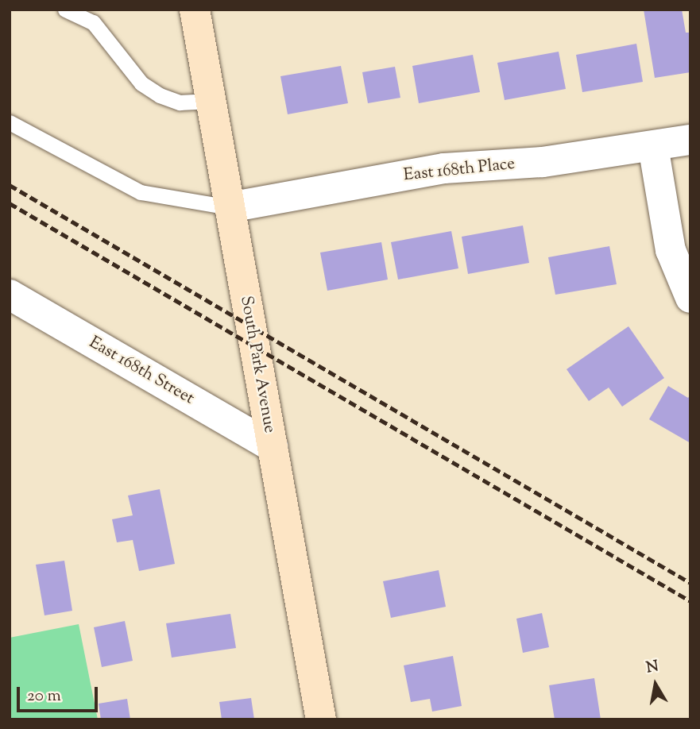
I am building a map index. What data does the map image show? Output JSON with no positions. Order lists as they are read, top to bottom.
{
  "streets": {
    "street": ["East 168th Place", "South Park Avenue", "East 168th Street"]
  },
  "crossings": [
    ["East 168th Place", "South Park Avenue"],
    ["South Park Avenue", "East 168th Street"]
  ],
  "scale_bar": "20 m",
  "north": "top"
}
